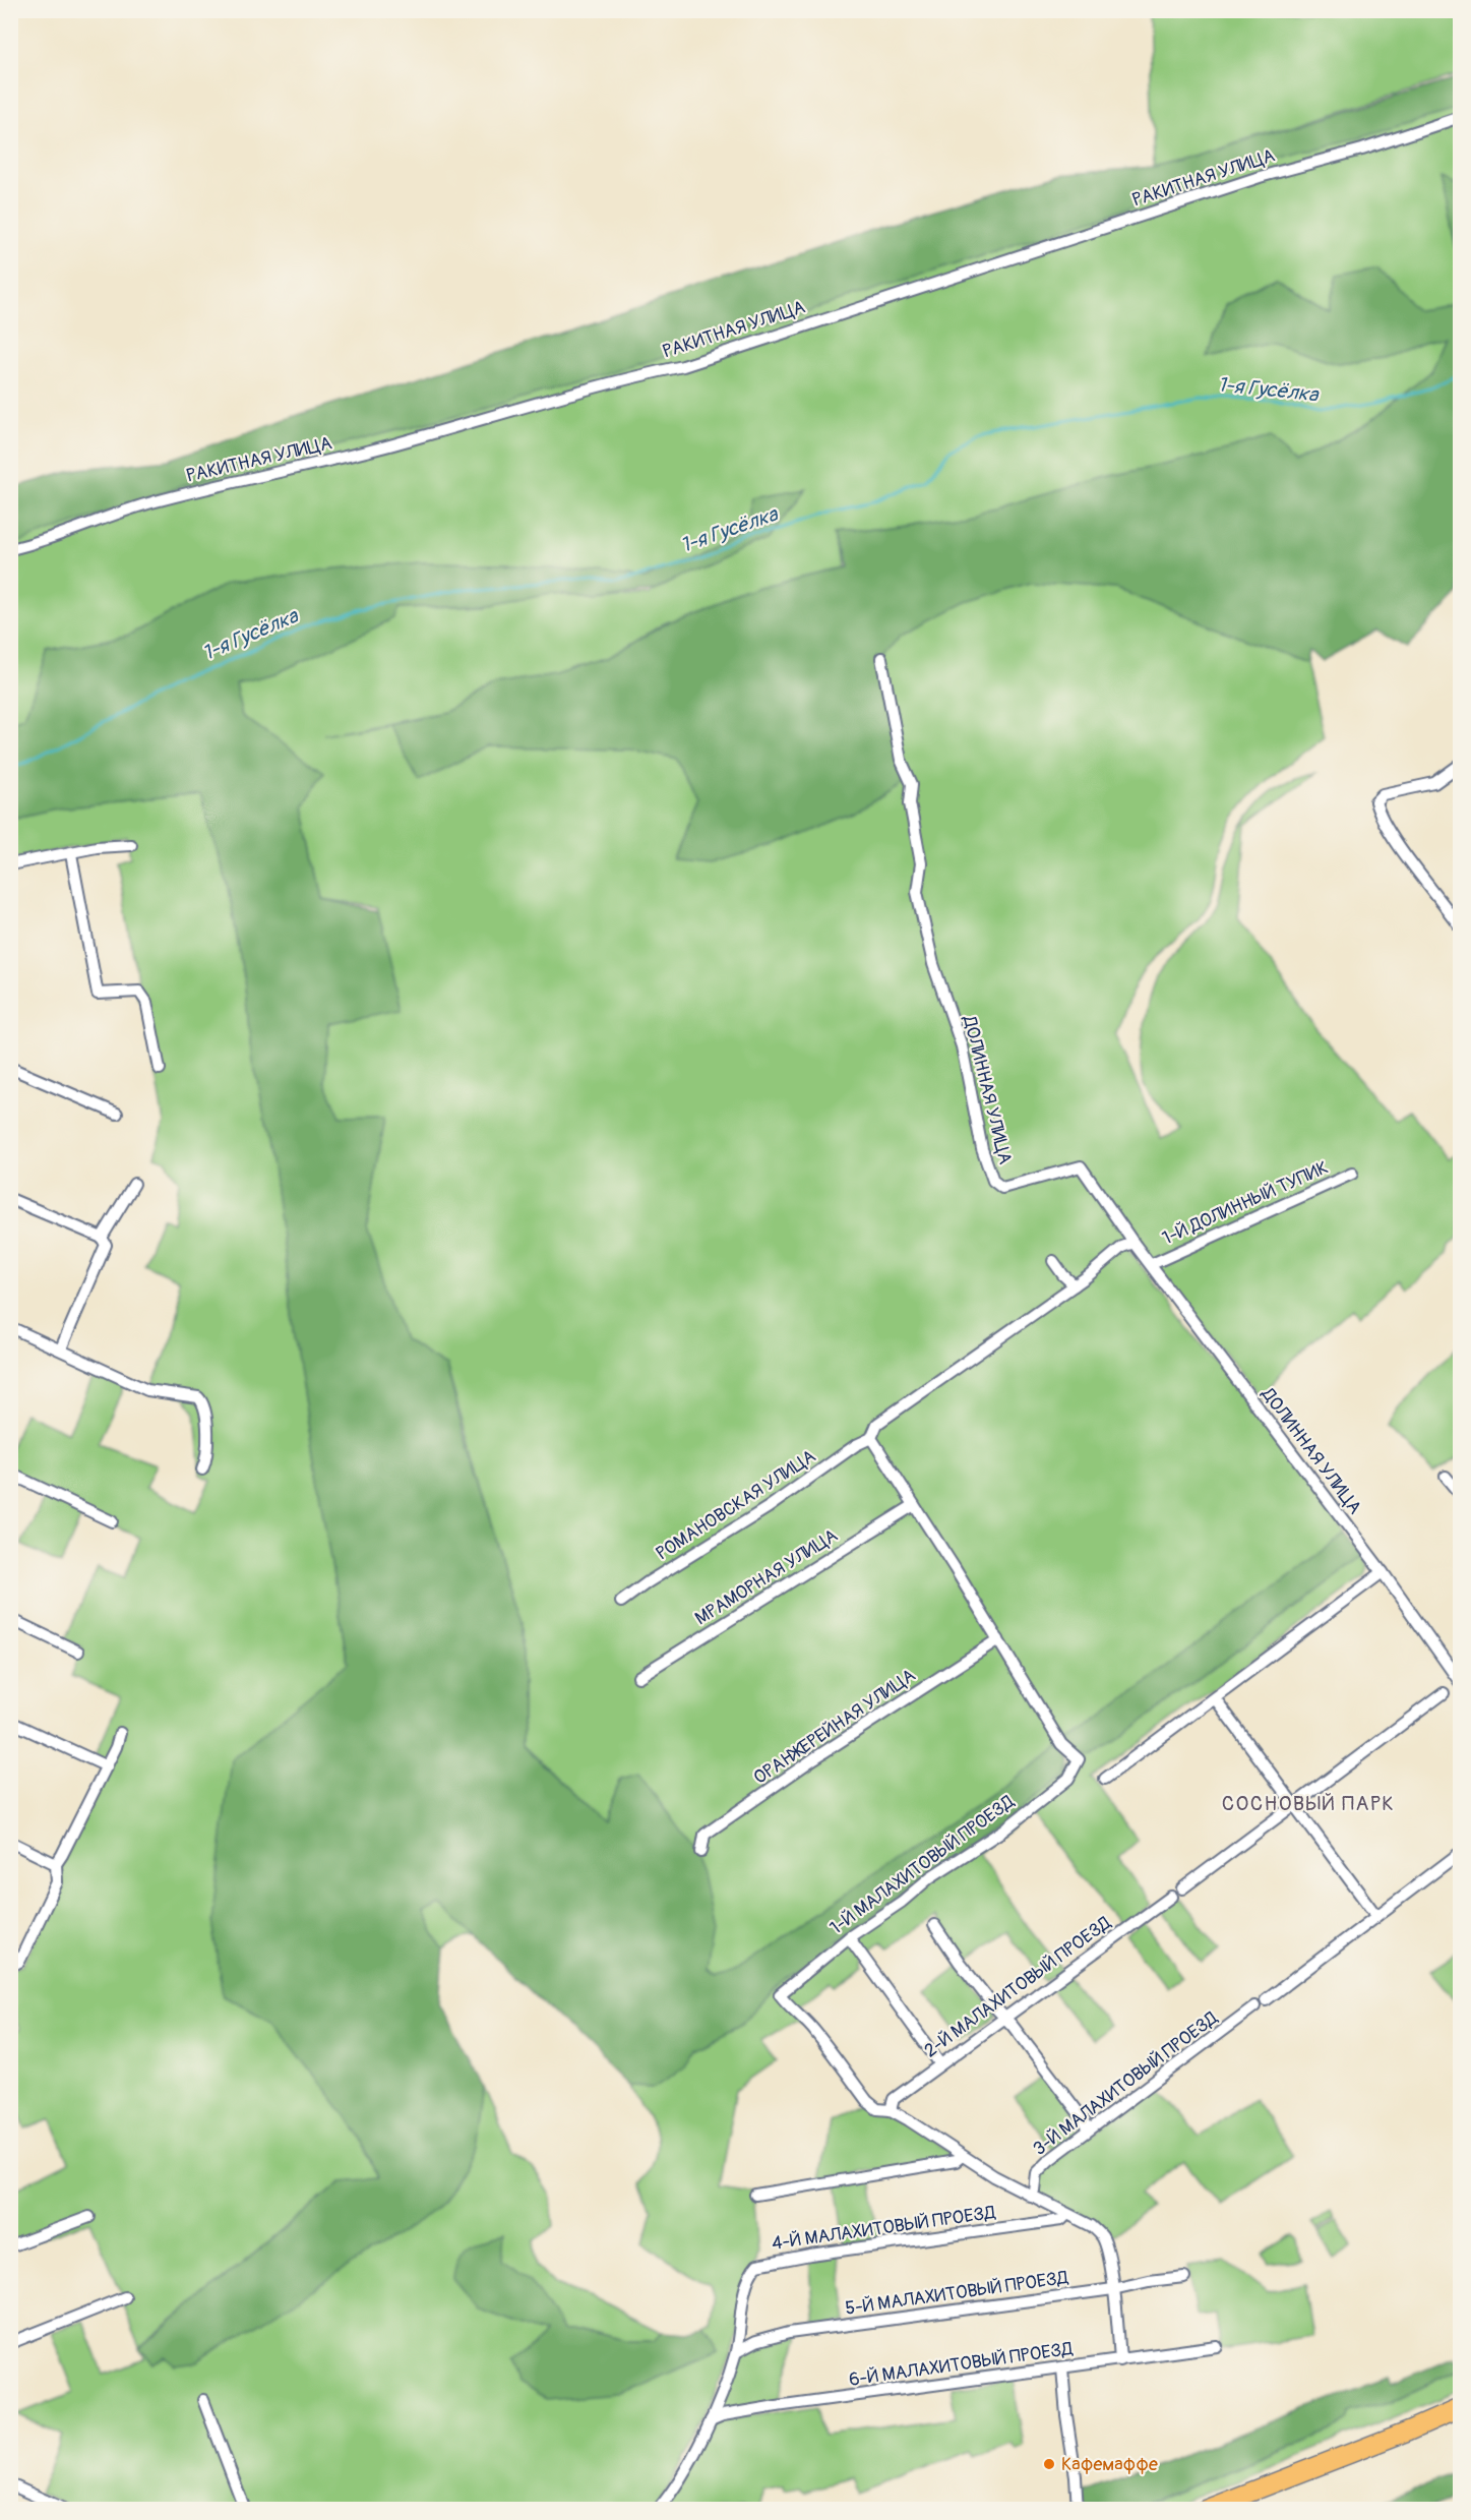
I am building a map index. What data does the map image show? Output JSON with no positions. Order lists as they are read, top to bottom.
{
  "streets": {
    "street": [
      "РАКИТНАЯ УЛИЦА",
      "ДОЛИННАЯ УЛИЦА",
      "1-Й ДОЛИННЫЙ ТУПИК",
      "РОМАНОВСКАЯ УЛИЦА",
      "МРАМОРНАЯ УЛИЦА",
      "ОРАНЖЕРЕЙНАЯ УЛИЦА",
      "1-Й МАЛАХИТОВЫЙ ПРОЕЗД",
      "2-Й МАЛАХИТОВЫЙ ПРОЕЗД",
      "3-Й МАЛАХИТОВЫЙ ПРОЕЗД",
      "4-Й МАЛАХИТОВЫЙ ПРОЕЗД",
      "5-Й МАЛАХИТОВЫЙ ПРОЕЗД",
      "6-Й МАЛАХИТОВЫЙ ПРОЕЗД"
    ]
  },
  "crossings": [
    ["ДОЛИННАЯ УЛИЦА", "1-Й ДОЛИННЫЙ ТУПИК"],
    ["ОРАНЖЕРЕЙНАЯ УЛИЦА", "1-Й МАЛАХИТОВЫЙ ПРОЕЗД"],
    ["1-Й МАЛАХИТОВЫЙ ПРОЕЗД", "2-Й МАЛАХИТОВЫЙ ПРОЕЗД"],
    ["4-Й МАЛАХИТОВЫЙ ПРОЕЗД", "5-Й МАЛАХИТОВЫЙ ПРОЕЗД"]
  ],
  "districts": ["СОСНОВЫЙ ПАРК"],
  "water": ["1-я Гусёлка"],
  "places": ["Кафемаффе"]
}
